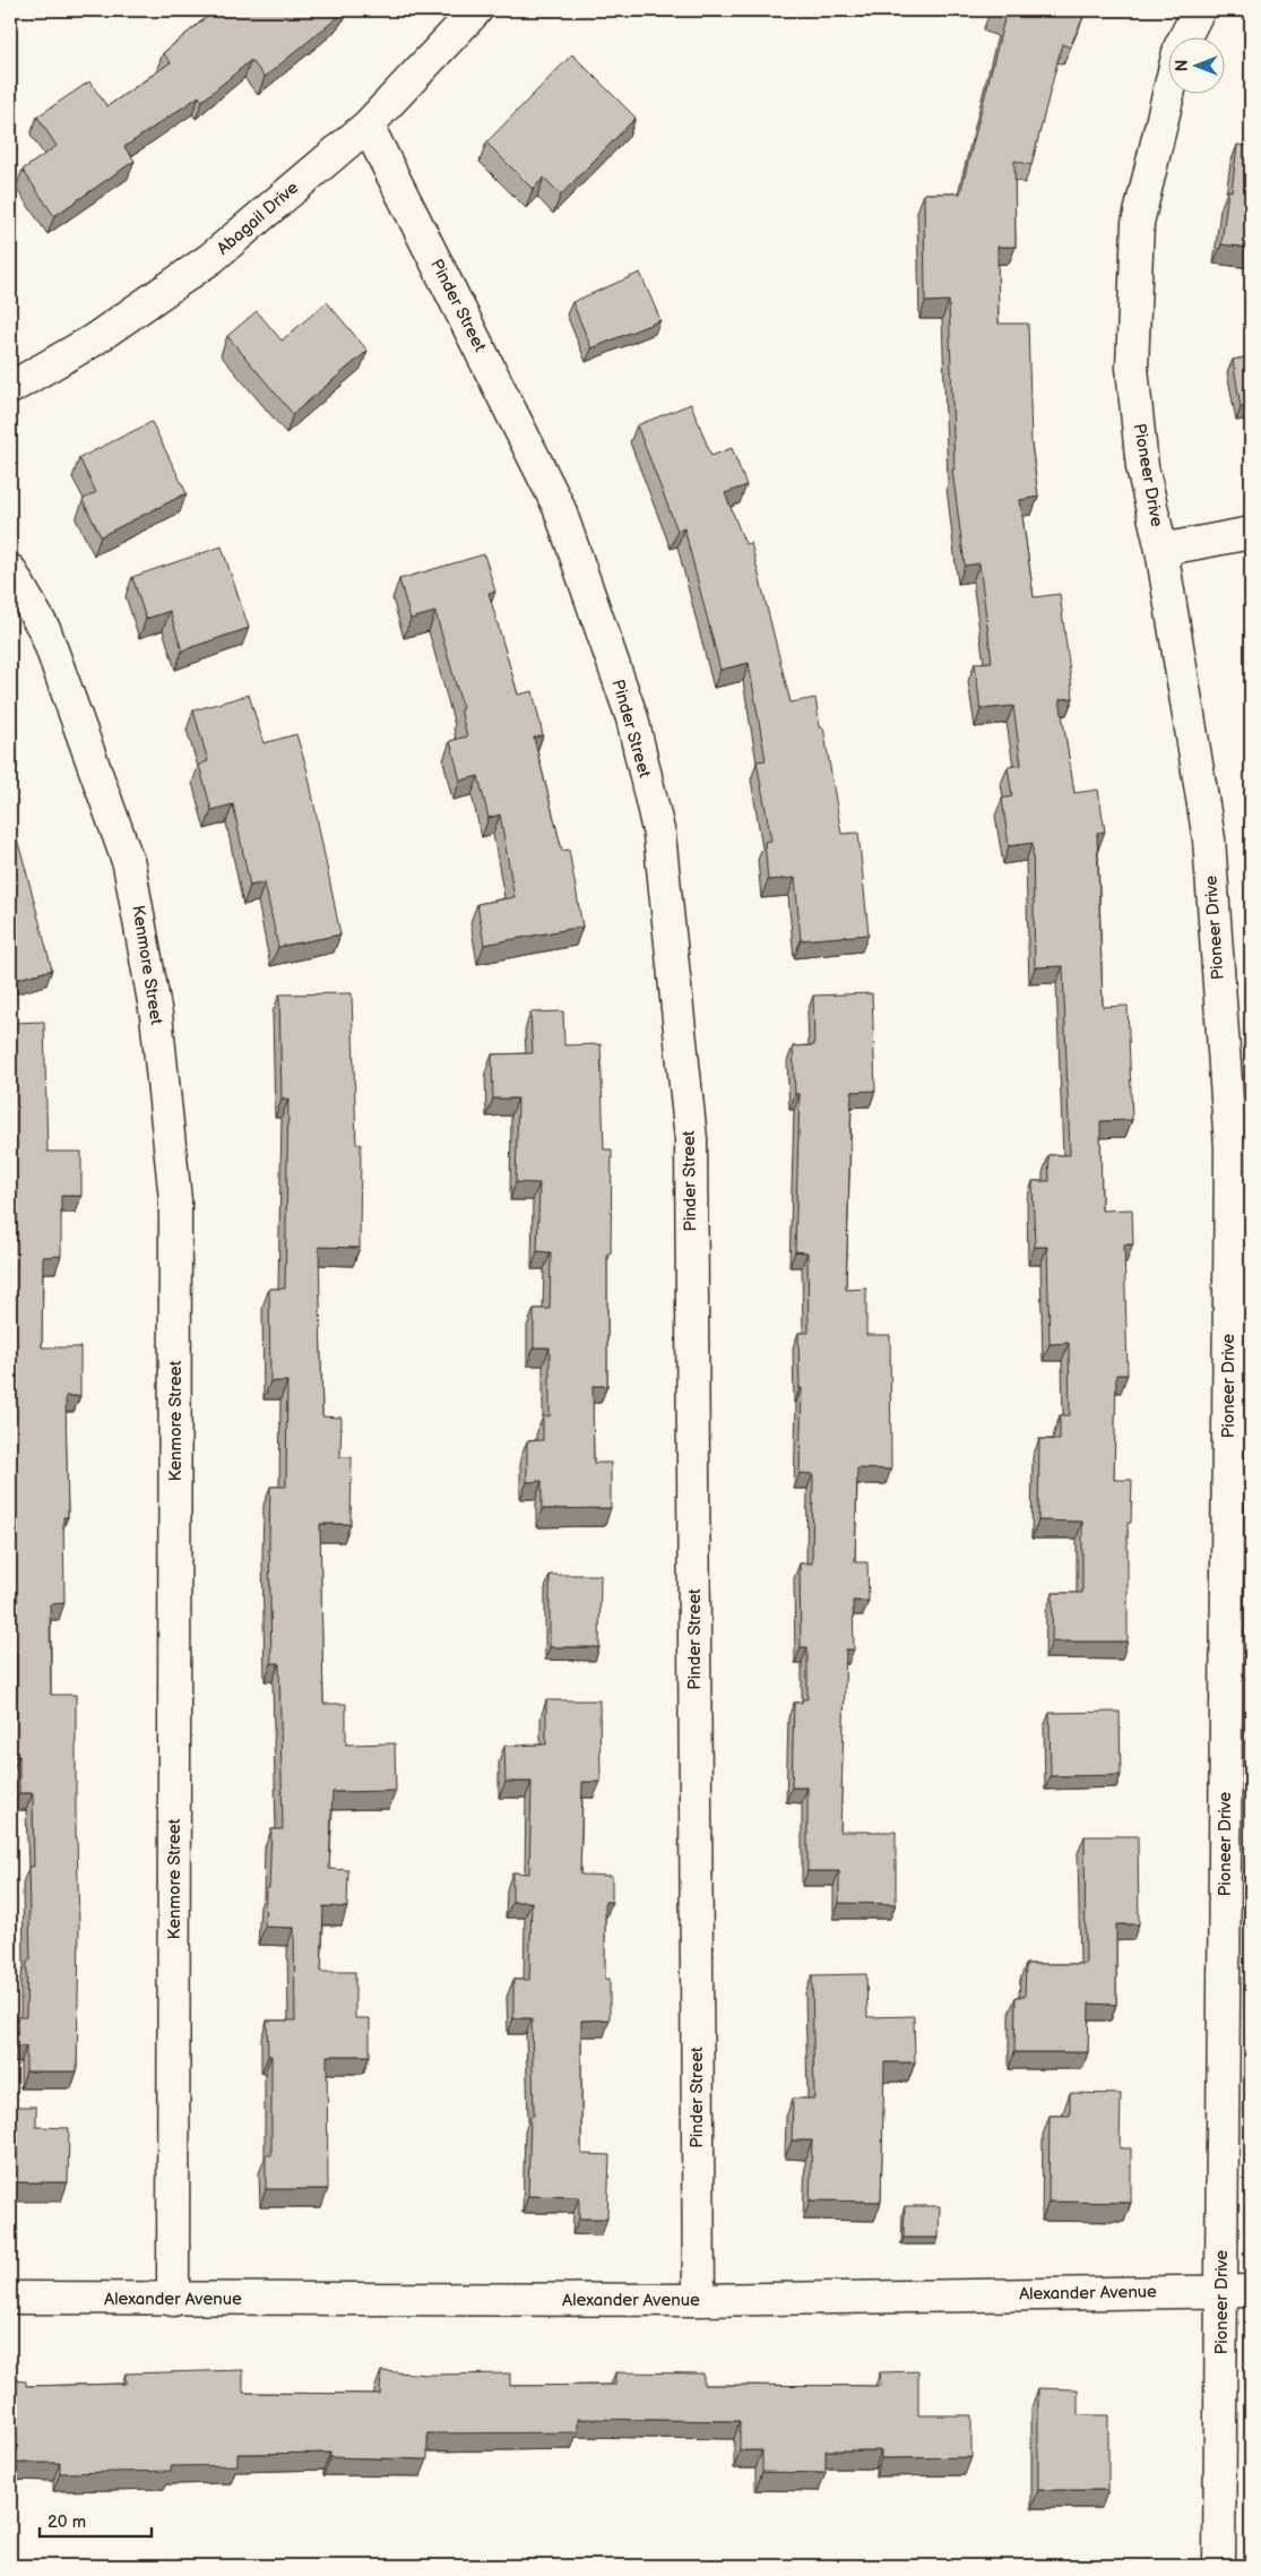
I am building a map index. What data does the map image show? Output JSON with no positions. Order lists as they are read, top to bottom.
{
  "streets": {
    "street": [
      "Abagail Drive",
      "Pinder Street",
      "Pioneer Drive",
      "Kenmore Street",
      "Alexander Avenue"
    ]
  },
  "crossings": [
    ["Abagail Drive", "Pinder Street"],
    ["Pinder Street", "Alexander Avenue"],
    ["Pioneer Drive", "Alexander Avenue"],
    ["Kenmore Street", "Alexander Avenue"]
  ],
  "scale_bar": "20 m",
  "north": "left"
}
